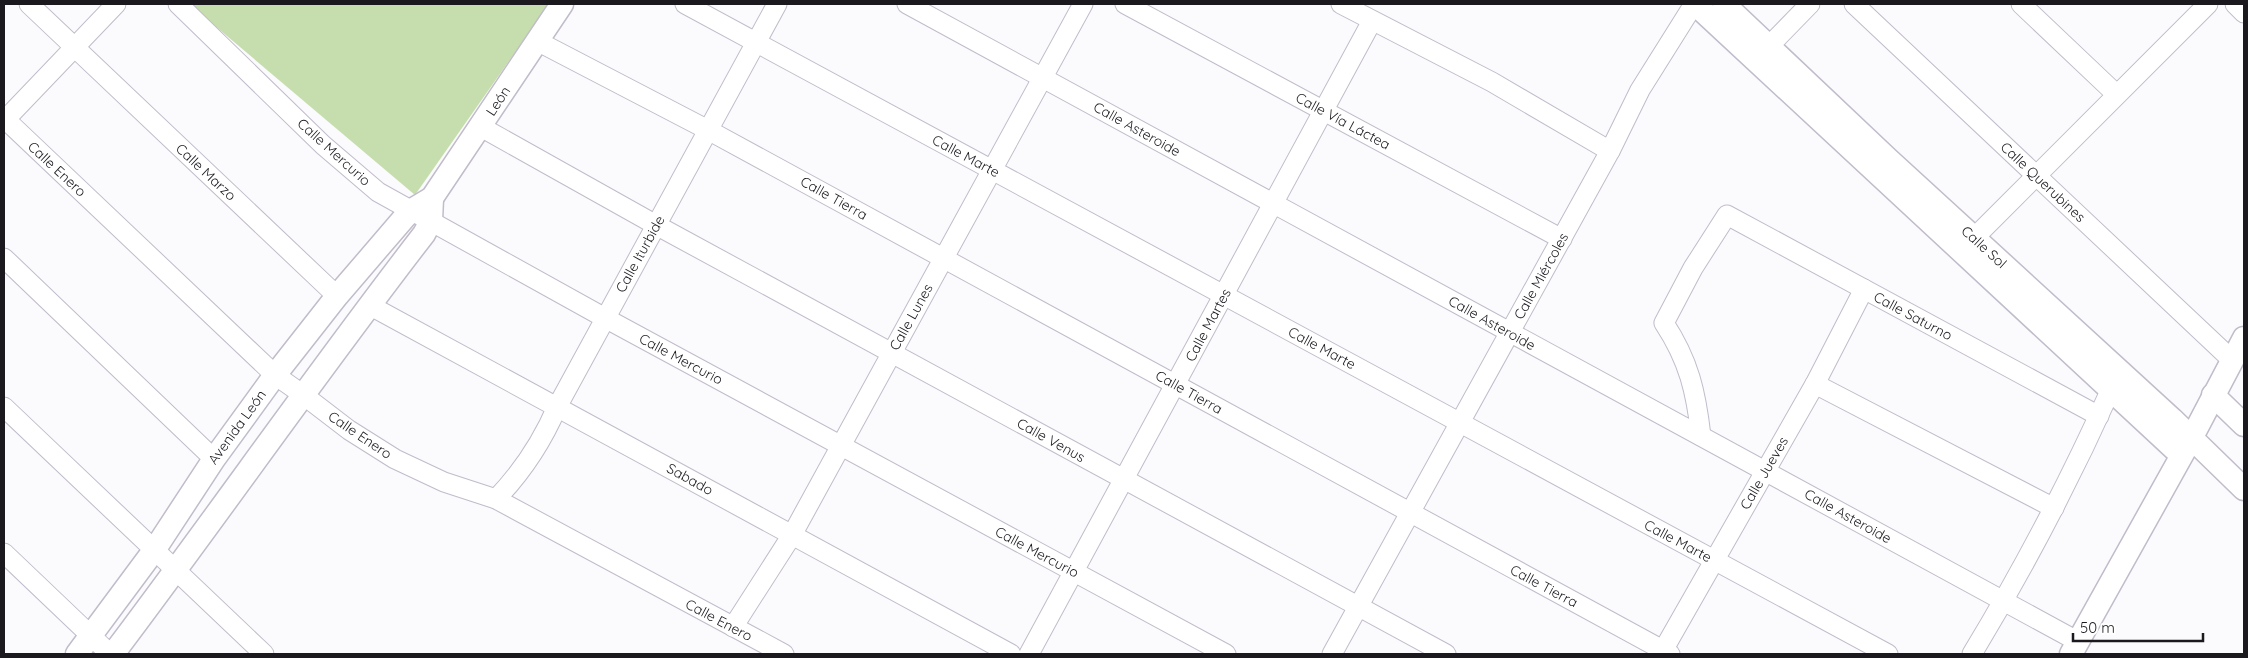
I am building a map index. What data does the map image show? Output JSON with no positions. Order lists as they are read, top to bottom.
{
  "streets": {
    "street": [
      "León",
      "Calle Vía Láctea",
      "Calle Asteroide",
      "Calle Mercurio",
      "Calle Marte",
      "Calle Enero",
      "Calle Marzo",
      "Calle Querubines",
      "Calle Tierra",
      "Calle Sol",
      "Calle Iturbide",
      "Calle Miércoles",
      "Calle Saturno",
      "Calle Lunes",
      "Calle Martes",
      "Avenida León",
      "Calle Venus",
      "Calle Jueves",
      "Sabado"
    ]
  },
  "crossings": [
    ["León", "Calle Mercurio"],
    ["León", "Calle Tierra"],
    ["León", "Avenida León"],
    ["León", "Calle Venus"],
    ["Calle Vía Láctea", "Calle Miércoles"],
    ["Calle Vía Láctea", "Calle Martes"],
    ["Calle Asteroide", "Calle Miércoles"],
    ["Calle Asteroide", "Calle Saturno"],
    ["Calle Asteroide", "Calle Lunes"],
    ["Calle Asteroide", "Calle Martes"],
    ["Calle Asteroide", "Calle Jueves"],
    ["Calle Mercurio", "Calle Iturbide"],
    ["Calle Mercurio", "Calle Lunes"],
    ["Calle Mercurio", "Calle Martes"],
    ["Calle Mercurio", "Avenida León"],
    ["Calle Marte", "Calle Iturbide"],
    ["Calle Marte", "Calle Miércoles"],
    ["Calle Marte", "Calle Lunes"],
    ["Calle Marte", "Calle Martes"],
    ["Calle Marte", "Calle Jueves"],
    ["Calle Enero", "Calle Iturbide"],
    ["Calle Enero", "Calle Lunes"],
    ["Calle Enero", "Avenida León"],
    ["Calle Marzo", "Avenida León"],
    ["Calle Tierra", "Calle Iturbide"],
    ["Calle Tierra", "Calle Miércoles"],
    ["Calle Tierra", "Calle Lunes"],
    ["Calle Tierra", "Calle Martes"],
    ["Calle Tierra", "Calle Jueves"],
    ["Calle Sol", "Calle Miércoles"],
    ["Calle Iturbide", "Calle Venus"],
    ["Calle Iturbide", "Sabado"],
    ["Calle Miércoles", "Calle Venus"],
    ["Calle Saturno", "Calle Jueves"],
    ["Calle Lunes", "Calle Venus"],
    ["Calle Lunes", "Sabado"],
    ["Calle Martes", "Calle Venus"]
  ],
  "scale_bar": "50 m"
}
